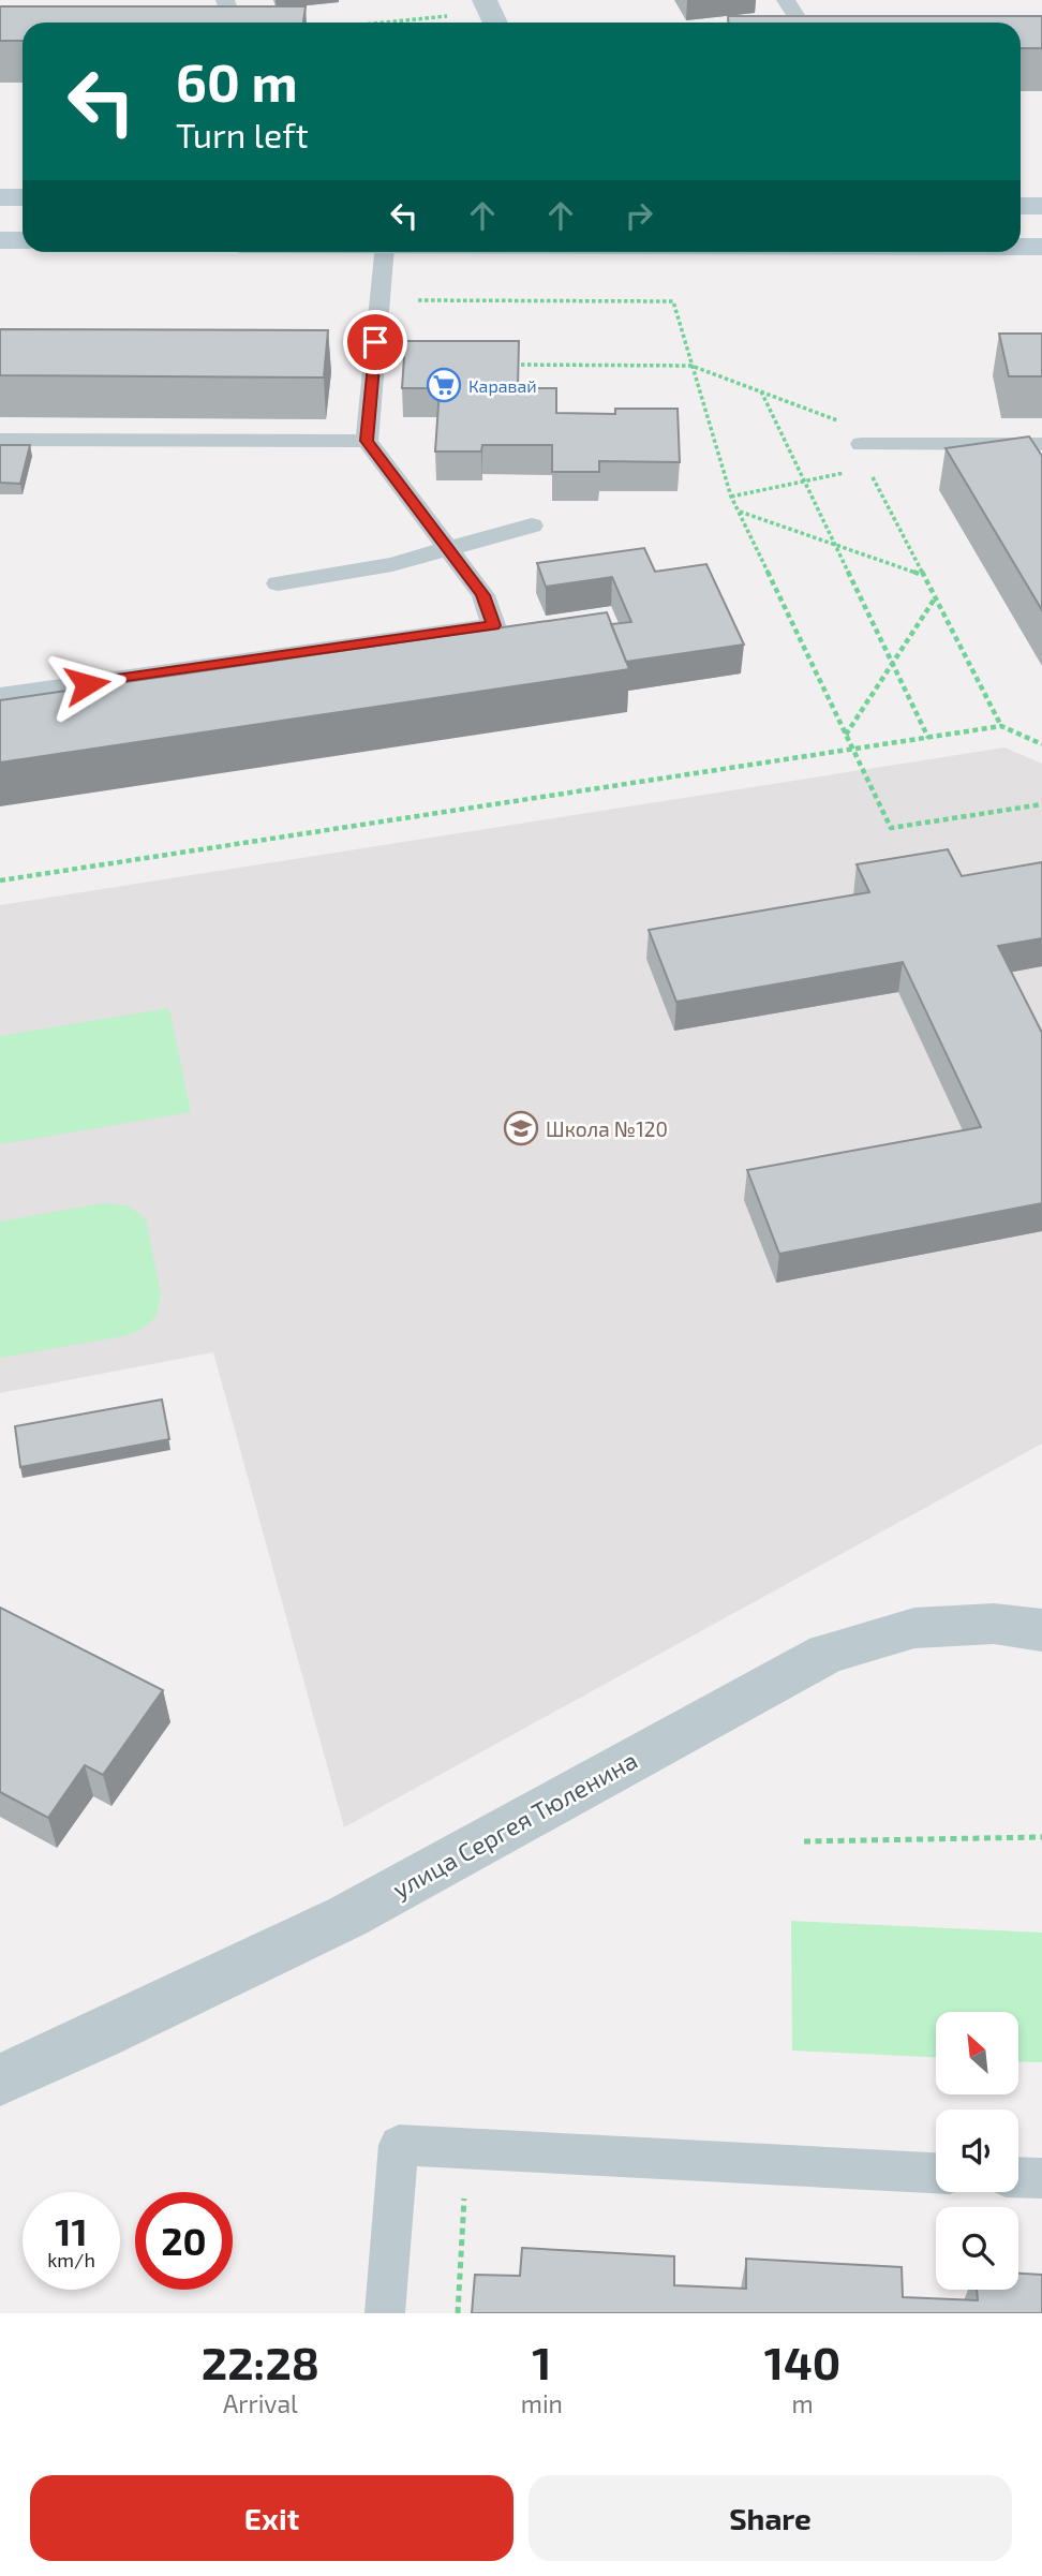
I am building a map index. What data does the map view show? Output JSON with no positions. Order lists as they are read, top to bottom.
{
  "streets": {
    "street": ["улица Сергея Тюленина"]
  },
  "places": {
    "supermarket": ["Каравай"],
    "school or university": ["Школа №120"]
  },
  "north": "top left",
  "page": {
    "turn": ["60 m", "Turn left"],
    "speed": "11 km/h",
    "limit": "20",
    "eta": [
      "22:28",
      "Arrival",
      "1",
      "min",
      "140",
      "m"
    ],
    "buttons": ["Exit", "Share"]
  }
}
